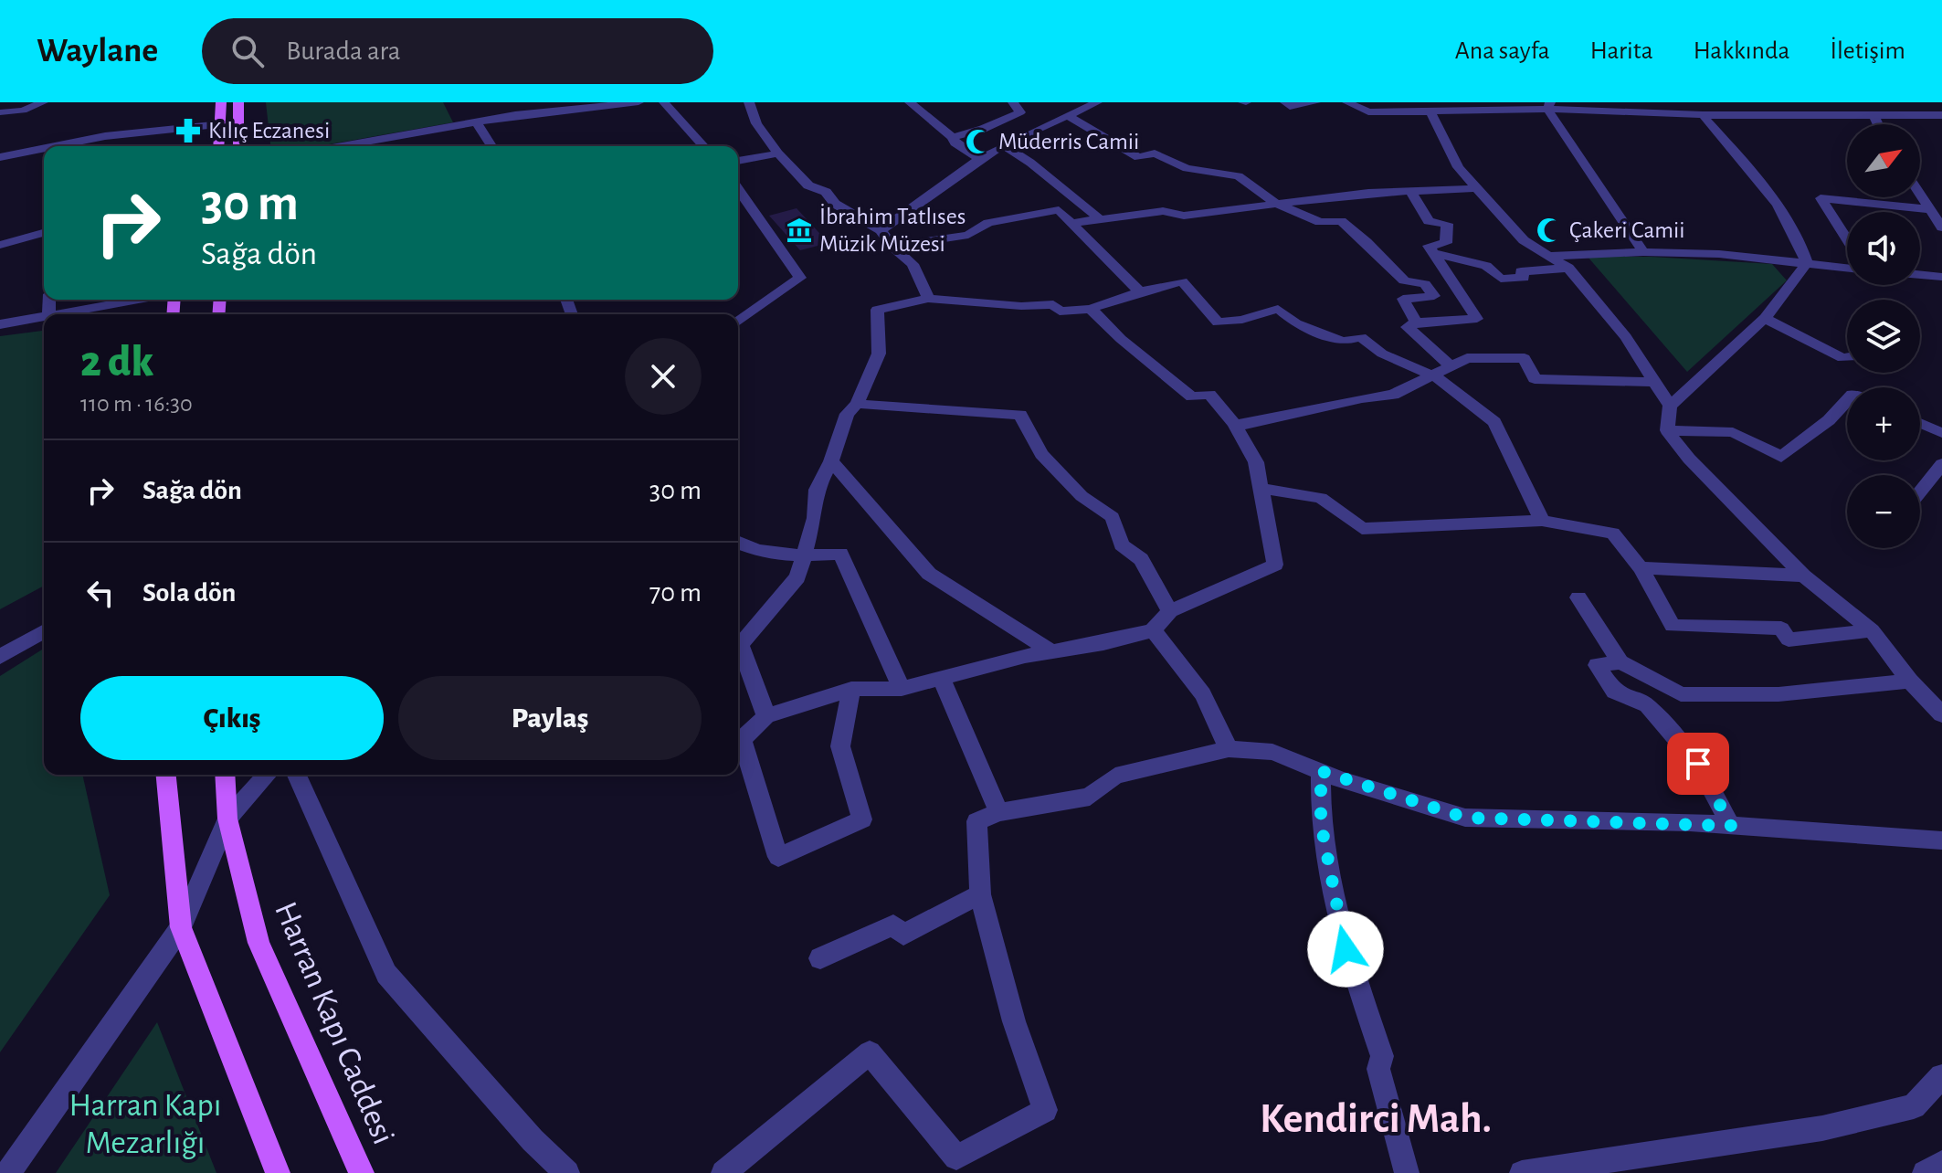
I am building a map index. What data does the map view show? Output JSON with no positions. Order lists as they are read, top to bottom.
{
  "streets": {
    "main road": ["Harran Kapı Caddesi"]
  },
  "districts": ["Kendirci Mah."],
  "parks": ["Harran Kapı Mezarlığı"],
  "places": {
    "pharmacy": ["Kılıç Eczanesi"],
    "mosque": ["Müderris Camii", "Çakeri Camii"],
    "museum": ["İbrahim Tatlıses Müzik Müzesi"]
  },
  "north": "top right",
  "page": {
    "header": "Waylane",
    "search": "Burada ara",
    "nav": [
      "Ana sayfa",
      "Harita",
      "Hakkında",
      "İletişim"
    ],
    "map_buttons": ["+", "−"],
    "turn": ["30 m", "Sağa dön"],
    "heading": ["2 dk", "110 m · 16:30"],
    "list": [
      {
        "name": "Sağa dön",
        "value": "30 m"
      },
      {
        "name": "Sola dön",
        "value": "70 m"
      }
    ],
    "buttons": ["Çıkış", "Paylaş"]
  }
}
